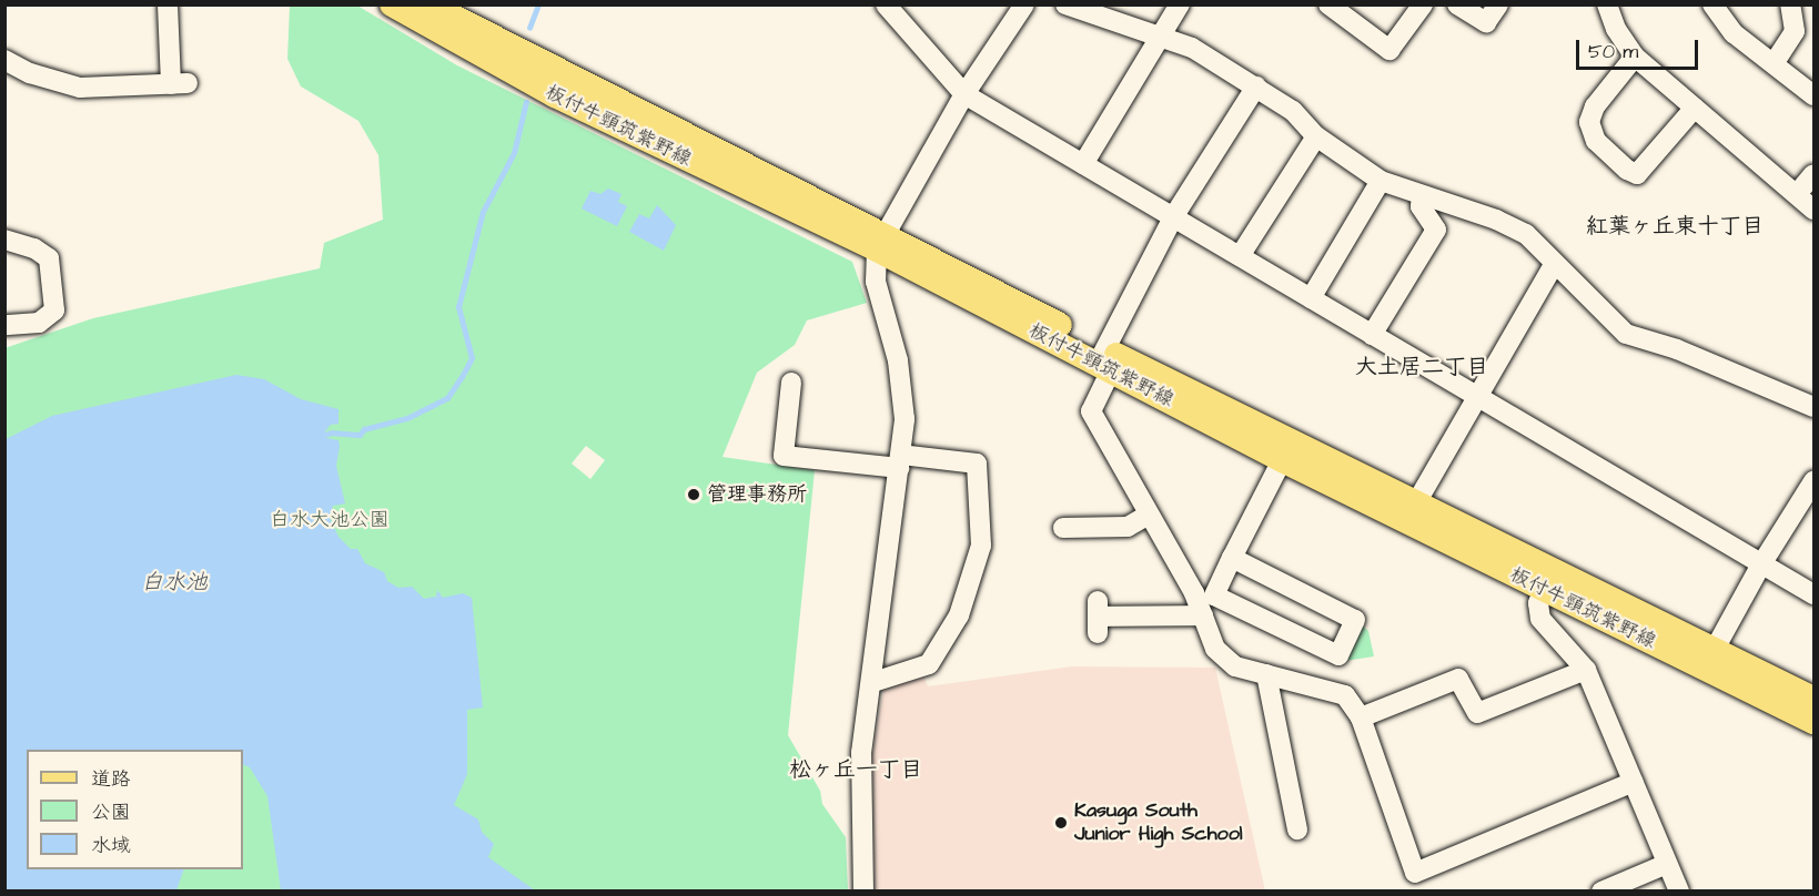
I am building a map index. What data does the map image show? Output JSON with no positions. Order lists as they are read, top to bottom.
{
  "streets": {
    "main road": ["板付牛頸筑紫野線"]
  },
  "districts": ["紅葉ヶ丘東十丁目", "大土居二丁目", "松ヶ丘一丁目"],
  "water": ["白水池"],
  "parks": ["白水大池公園"],
  "places": ["管理事務所", "Kasuga South Junior High School"],
  "legend": ["道路", "公園", "水域"],
  "scale_bar": "50 m"
}
